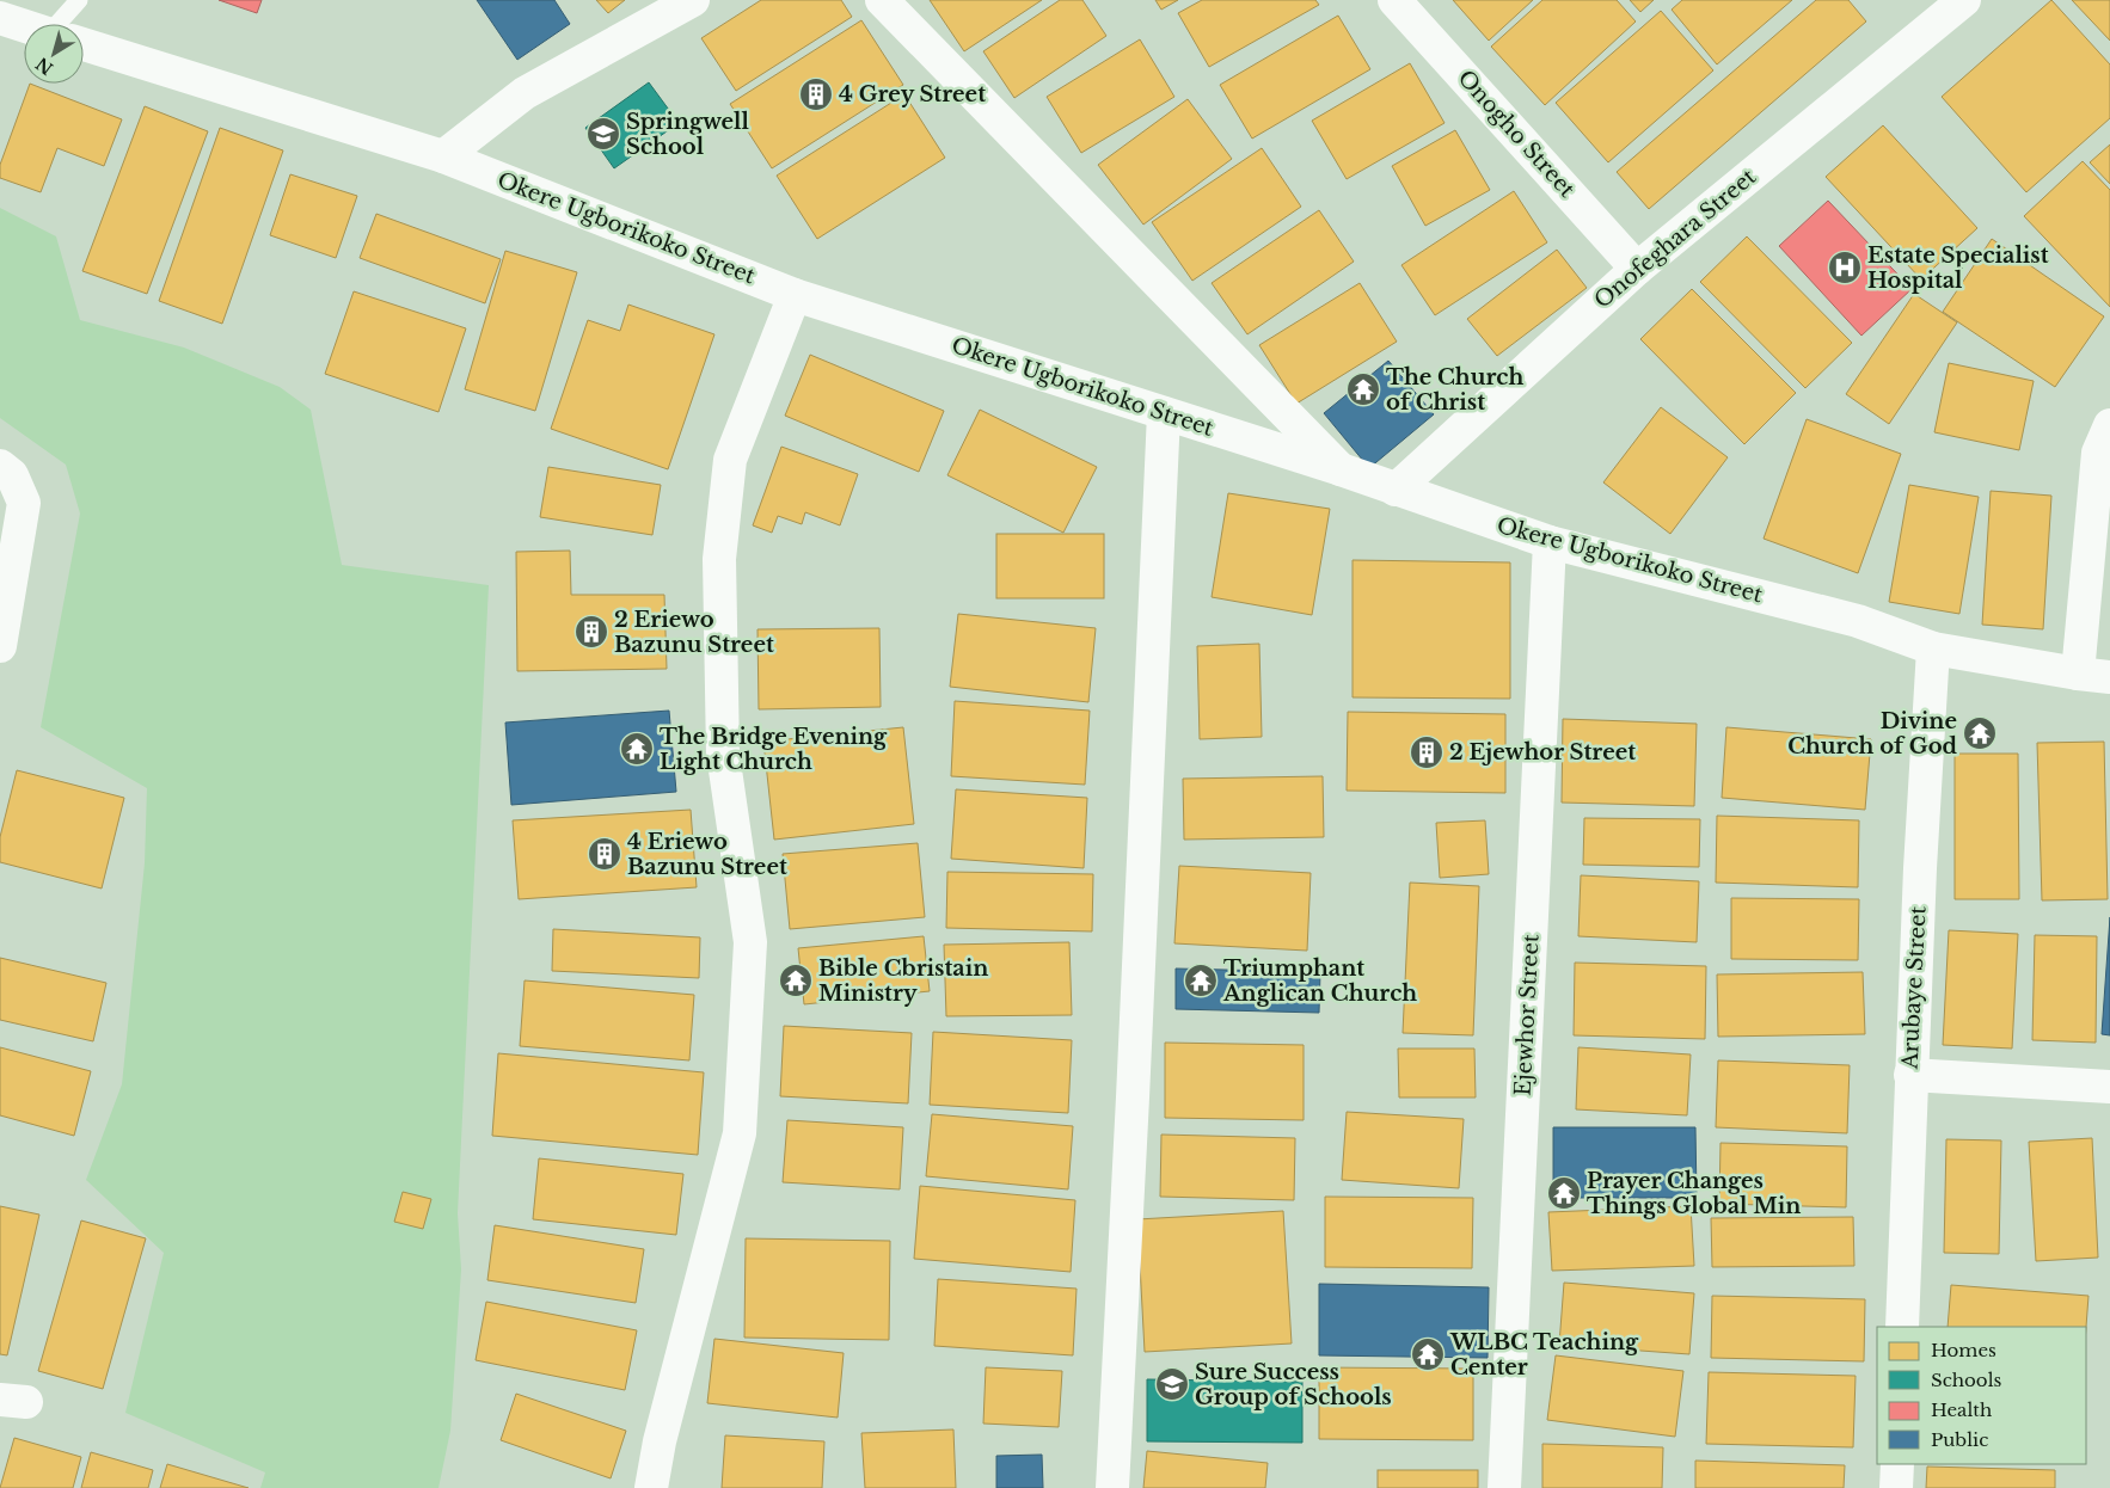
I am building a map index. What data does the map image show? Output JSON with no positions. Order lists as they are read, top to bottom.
{
  "streets": {
    "street": [
      "Onogho Street",
      "Okere Ugborikoko Street",
      "Onofeghara Street",
      "Arubaye Street",
      "Ejewhor Street"
    ]
  },
  "crossings": [
    ["Onogho Street", "Onofeghara Street"],
    ["Okere Ugborikoko Street", "Onofeghara Street"],
    ["Okere Ugborikoko Street", "Arubaye Street"],
    ["Okere Ugborikoko Street", "Ejewhor Street"]
  ],
  "places": {
    "building": [
      "4 Grey Street",
      "2 Eriewo Bazunu Street",
      "2 Ejewhor Street",
      "4 Eriewo Bazunu Street"
    ],
    "school or university": ["Springwell School", "Sure Success Group of Schools"],
    "hospital": ["Estate Specialist Hospital"],
    "temple": [
      "The Church of Christ",
      "Divine Church of God",
      "The Bridge Evening Light Church",
      "Bible Cbristain Ministry",
      "Triumphant Anglican Church",
      "Prayer Changes Things Global Min",
      "WLBC Teaching Center"
    ]
  },
  "legend": [
    "Homes",
    "Schools",
    "Health",
    "Public"
  ],
  "north": "bottom left"
}
